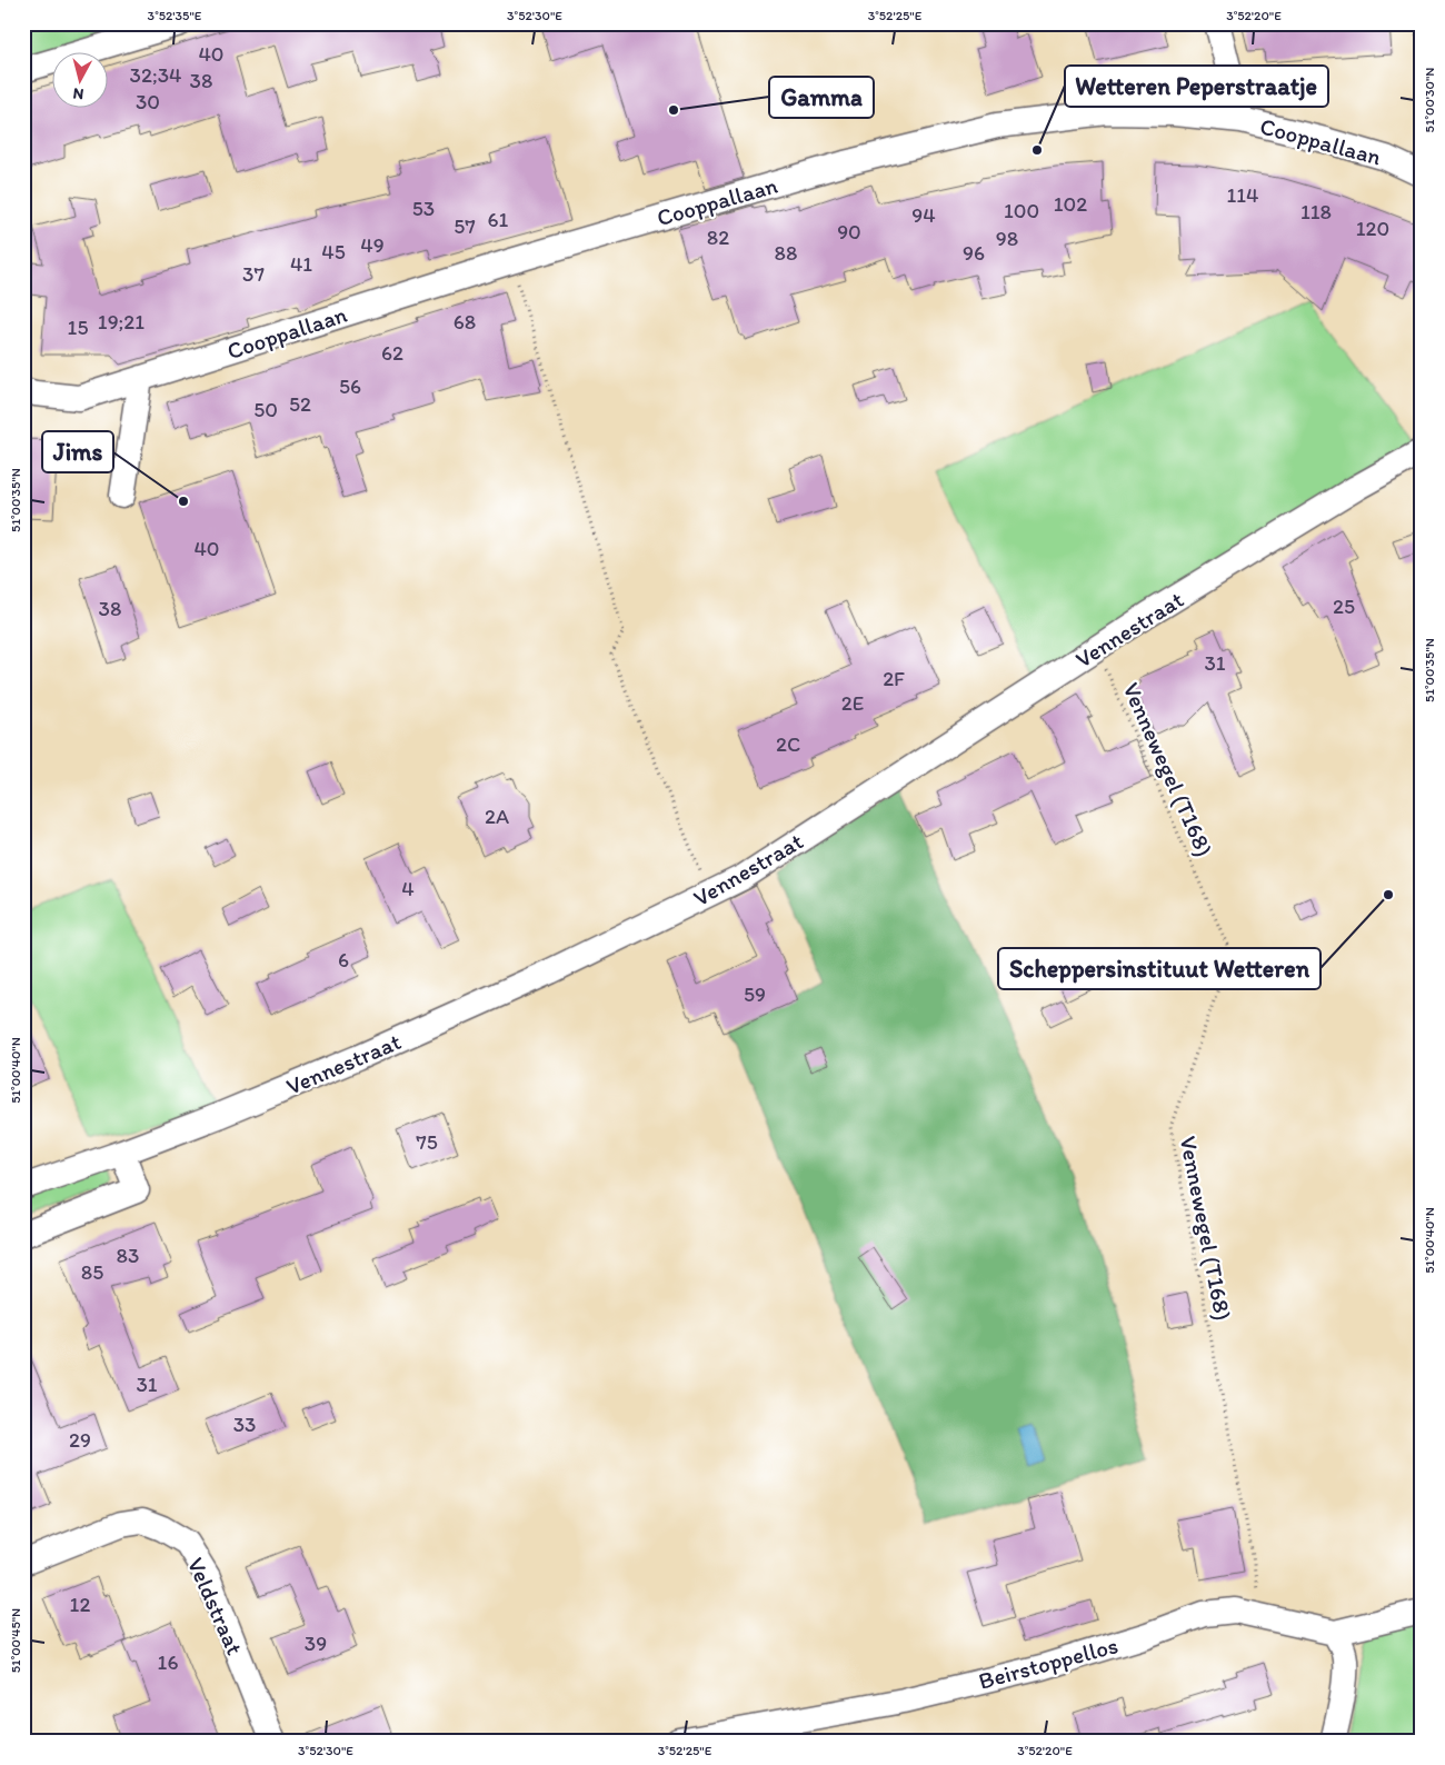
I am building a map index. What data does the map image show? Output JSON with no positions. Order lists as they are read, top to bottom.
{
  "streets": {
    "street": [
      "Cooppallaan",
      "Vennestraat",
      "Veldstraat",
      "Beirstoppellos"
    ],
    "path": ["Vennewegel (T168)"]
  },
  "crossings": [
    ["Vennestraat", "Vennewegel (T168)"],
    ["Vennewegel (T168)", "Beirstoppellos"]
  ],
  "places": [
    "Gamma",
    "Wetteren Peperstraatje",
    "Jims",
    "Scheppersinstituut Wetteren"
  ],
  "house_numbers": [
    "40",
    "32;34",
    "38",
    "30",
    "114",
    "102",
    "53",
    "100",
    "118",
    "94",
    "61",
    "57",
    "120",
    "90",
    "82",
    "98",
    "49",
    "45",
    "88",
    "96",
    "41",
    "37",
    "19;21",
    "68",
    "15",
    "62",
    "56",
    "52",
    "50",
    "40",
    "25",
    "38",
    "31",
    "2F",
    "2E",
    "2C",
    "2A",
    "4",
    "6",
    "59",
    "75",
    "83",
    "85",
    "31",
    "33",
    "29",
    "12",
    "39",
    "16"
  ],
  "north": "bottom",
  "coordinates": [
    "3°52'35\"E",
    "3°52'30\"E",
    "3°52'25\"E",
    "3°52'20\"E",
    "51°00'30\"N",
    "51°00'35\"N",
    "51°00'40\"N",
    "51°00'45\"N"
  ]
}
